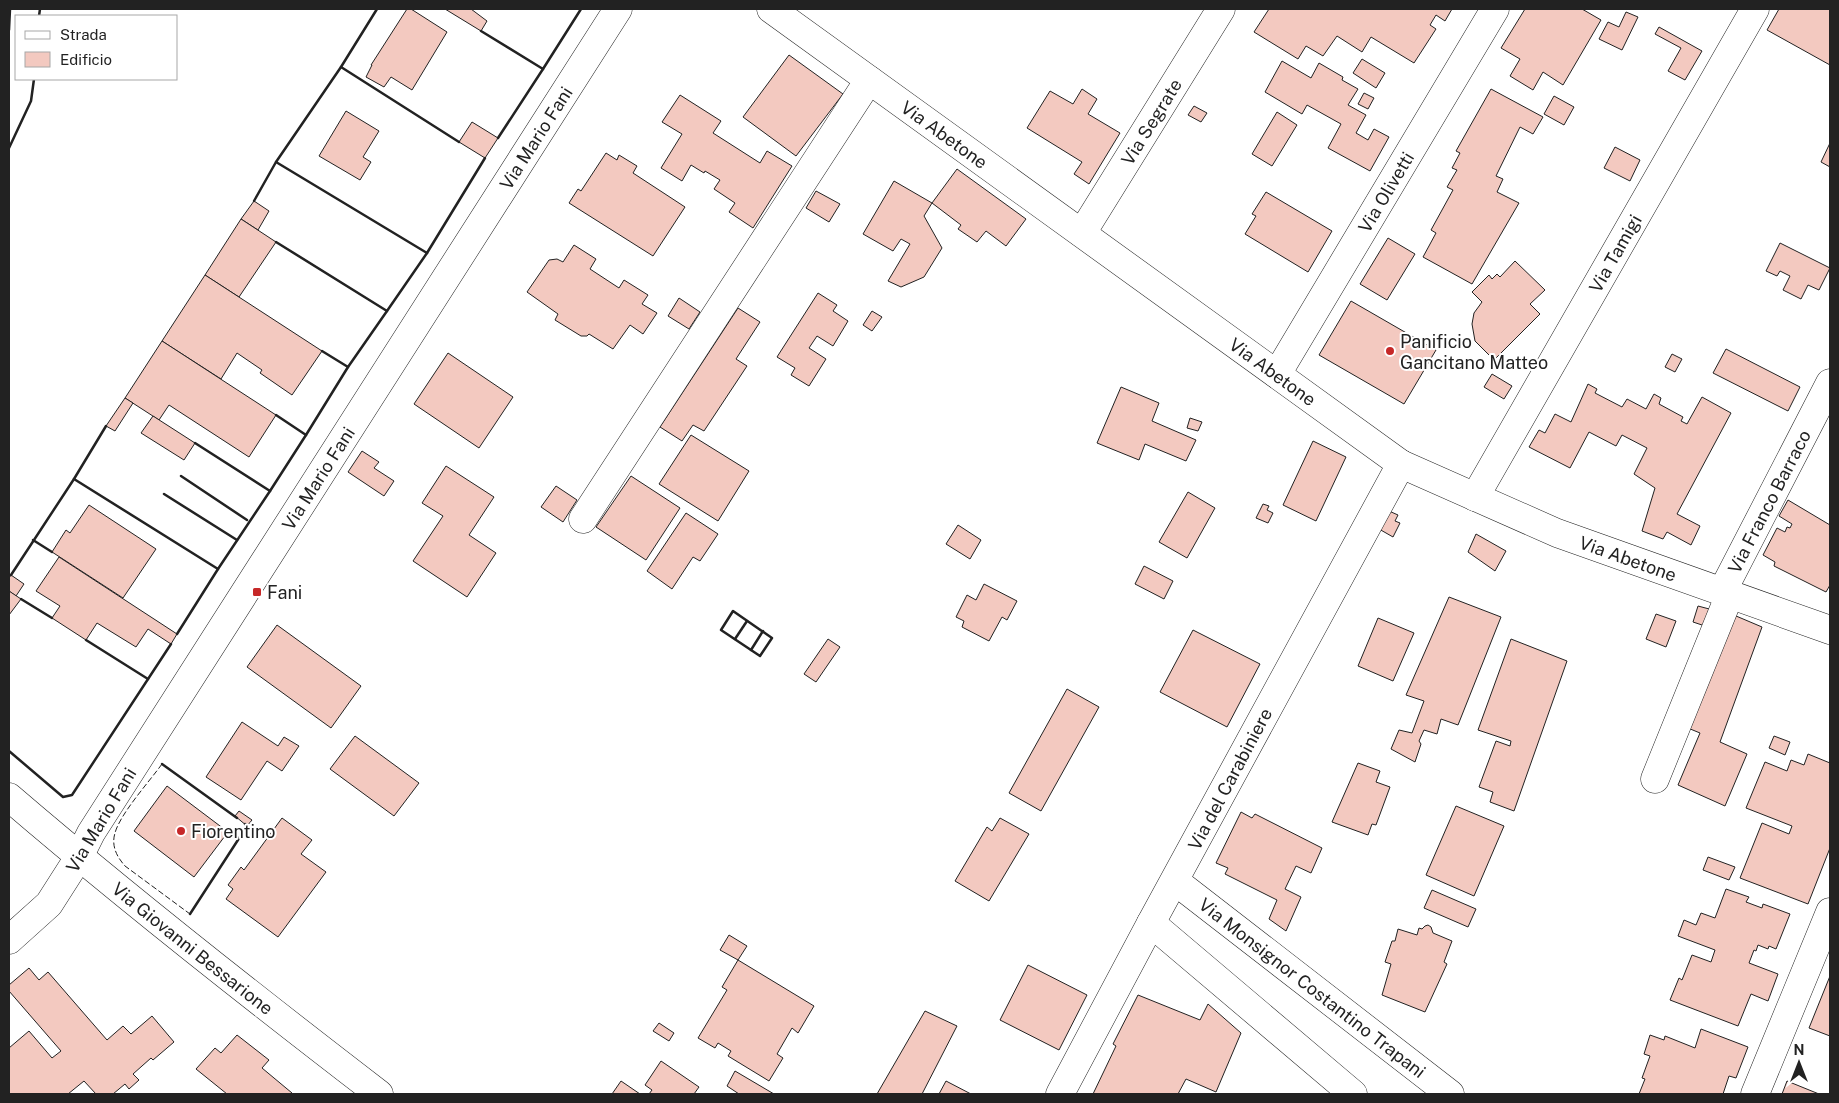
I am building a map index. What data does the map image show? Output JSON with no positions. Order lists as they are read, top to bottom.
{
  "streets": {
    "street": [
      "Via Segrate",
      "Via Abetone",
      "Via Mario Fani",
      "Via Olivetti",
      "Via Tamigi",
      "Via Franco Barraco",
      "Via del Carabiniere",
      "Via Giovanni Bessarione",
      "Via Monsignor Costantino Trapani"
    ]
  },
  "crossings": [
    ["Via Segrate", "Via Abetone"],
    ["Via Abetone", "Via Olivetti"],
    ["Via Abetone", "Via Tamigi"],
    ["Via Abetone", "Via Franco Barraco"],
    ["Via Abetone", "Via del Carabiniere"],
    ["Via Mario Fani", "Via Giovanni Bessarione"],
    ["Via del Carabiniere", "Via Monsignor Costantino Trapani"]
  ],
  "places": {
    "other": ["Panificio Gancitano Matteo", "Fiorentino"],
    "transit": ["Fani"]
  },
  "legend": ["Strada", "Edificio"],
  "north": "top"
}
